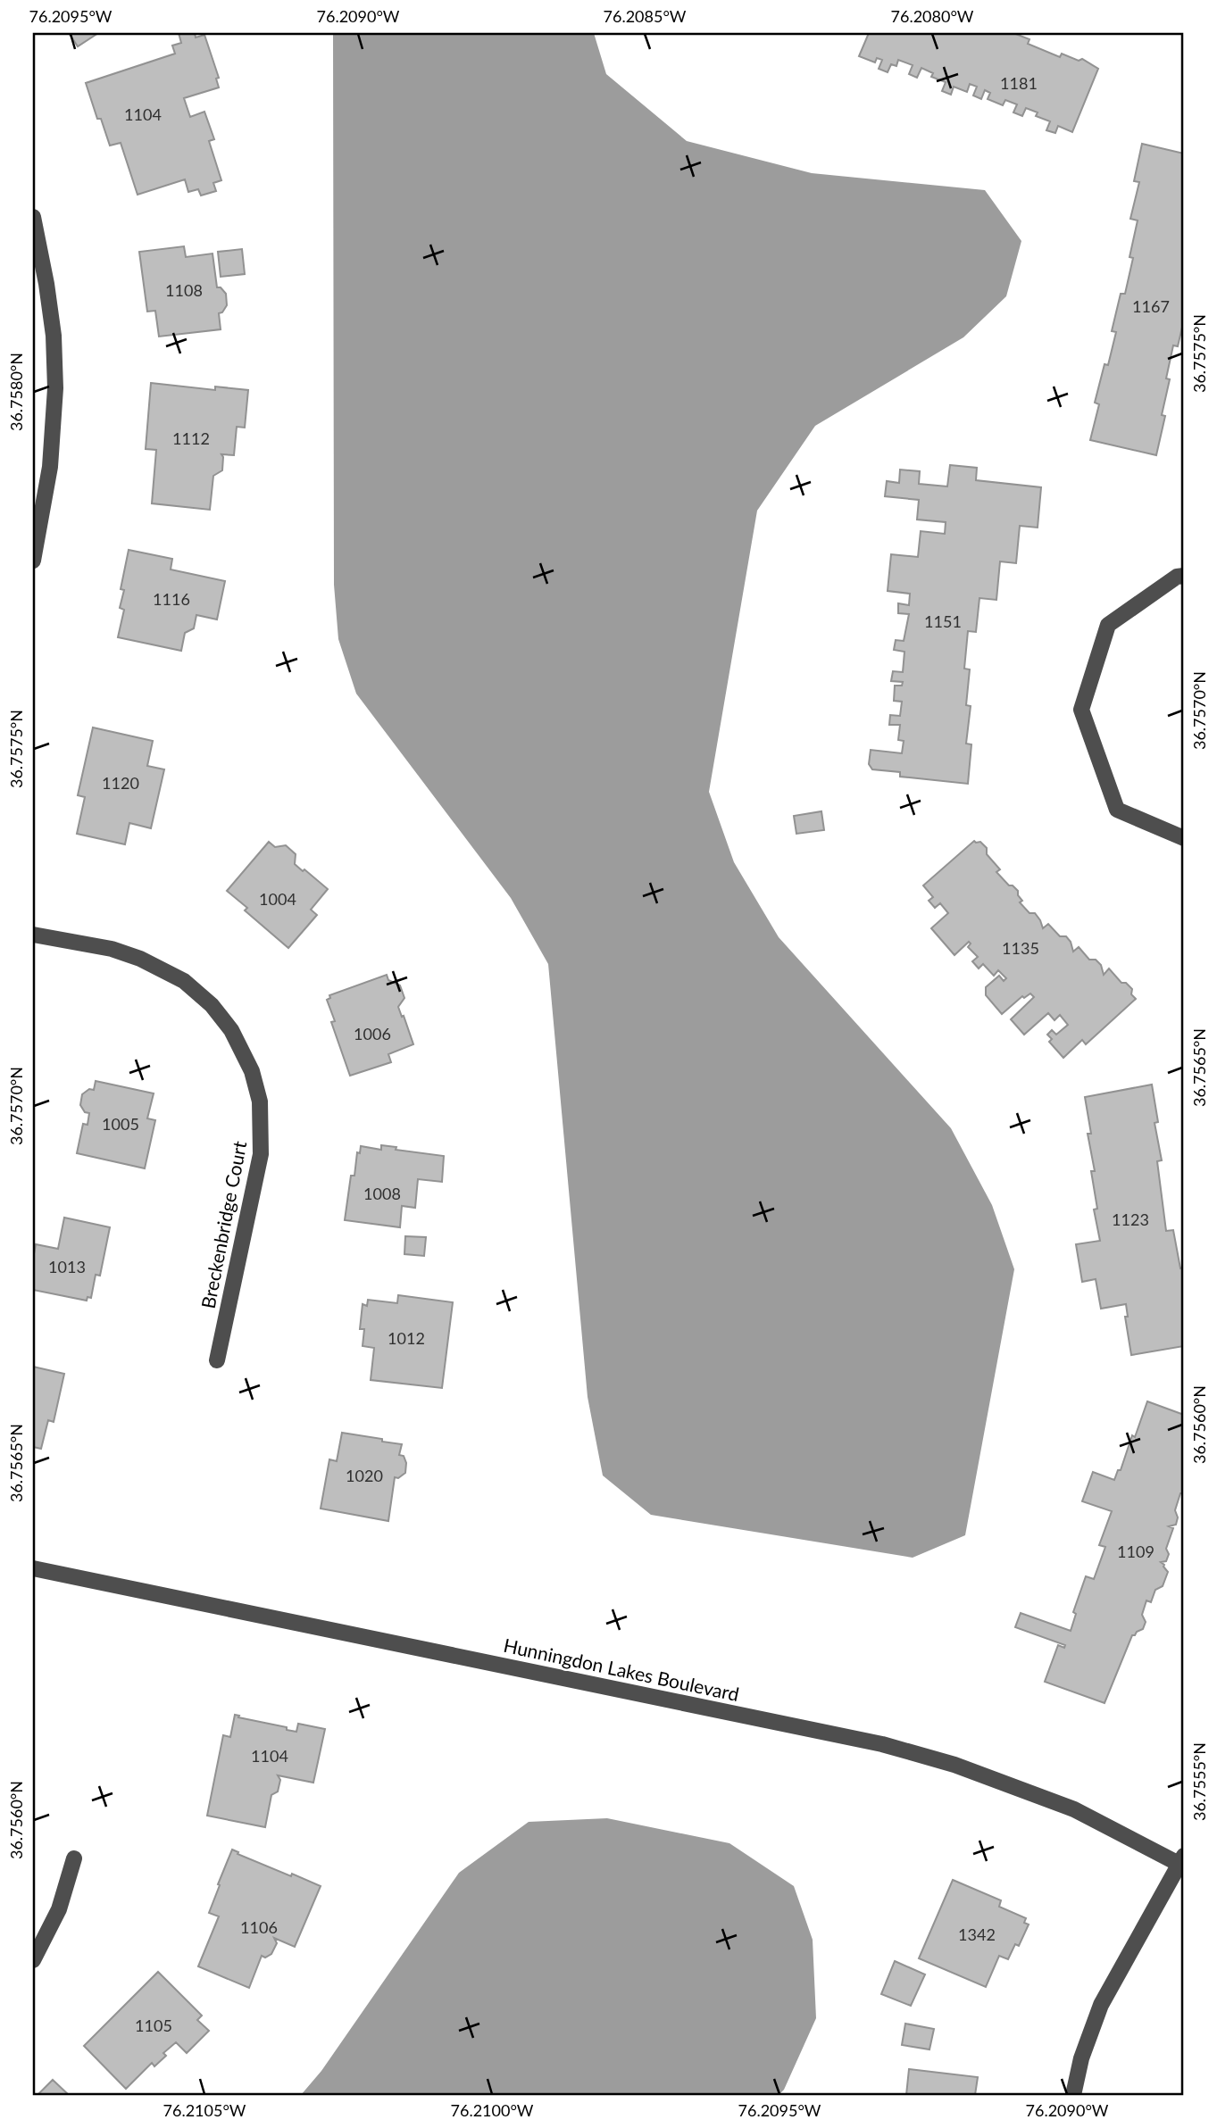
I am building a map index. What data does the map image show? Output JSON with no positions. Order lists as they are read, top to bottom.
{
  "streets": {
    "street": ["Breckenbridge Court", "Hunningdon Lakes Boulevard"]
  },
  "house_numbers": [
    "1181",
    "1104",
    "1108",
    "1167",
    "1112",
    "1116",
    "1151",
    "1120",
    "1004",
    "1135",
    "1006",
    "1005",
    "1008",
    "1123",
    "1013",
    "1012",
    "1020",
    "1109",
    "1104",
    "1106",
    "1342",
    "1105"
  ],
  "coordinates": [
    "76.2095°W",
    "76.2090°W",
    "76.2085°W",
    "76.2080°W",
    "36.7575°N",
    "36.7580°N",
    "36.7570°N",
    "36.7565°N",
    "36.7560°N",
    "36.7555°N",
    "76.2105°W",
    "76.2100°W"
  ]
}
